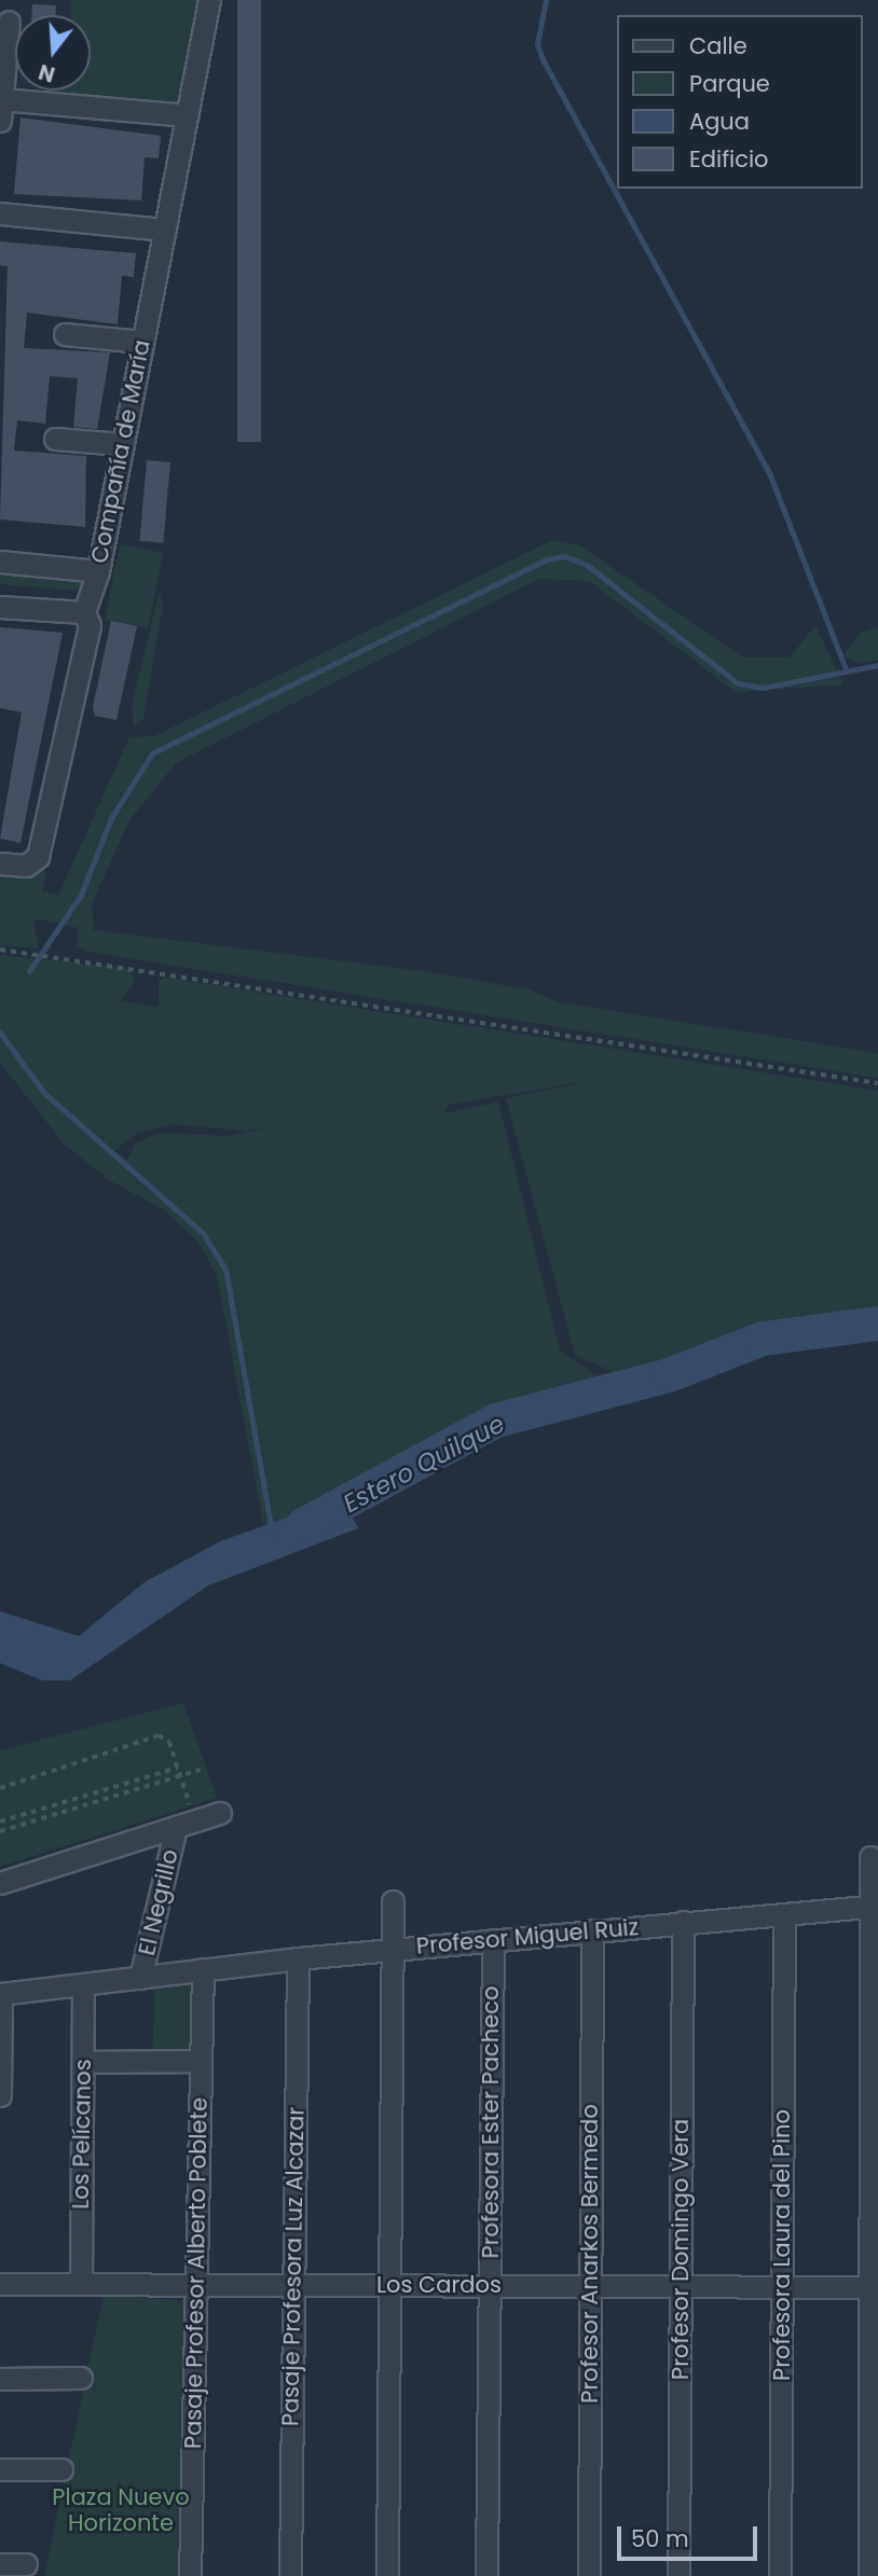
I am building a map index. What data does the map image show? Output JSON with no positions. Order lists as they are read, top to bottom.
{
  "streets": {
    "street": [
      "Compañía de María",
      "El Negrillo",
      "Profesor Miguel Ruiz",
      "Profesora Ester Pacheco",
      "Los Pelícanos",
      "Profesora Laura del Pino",
      "Profesor Domingo Vera",
      "Profesor Anarkos Bermedo",
      "Pasaje Profesora Luz Alcazar",
      "Pasaje Profesor Alberto Poblete",
      "Los Cardos"
    ]
  },
  "crossings": [
    ["El Negrillo", "Profesor Miguel Ruiz"],
    ["Profesor Miguel Ruiz", "Profesora Ester Pacheco"],
    ["Profesor Miguel Ruiz", "Los Pelícanos"],
    ["Profesor Miguel Ruiz", "Profesora Laura del Pino"],
    ["Profesor Miguel Ruiz", "Profesor Domingo Vera"],
    ["Profesor Miguel Ruiz", "Profesor Anarkos Bermedo"],
    ["Profesor Miguel Ruiz", "Pasaje Profesora Luz Alcazar"],
    ["Profesor Miguel Ruiz", "Pasaje Profesor Alberto Poblete"],
    ["Profesora Ester Pacheco", "Los Cardos"],
    ["Los Pelícanos", "Los Cardos"],
    ["Profesora Laura del Pino", "Los Cardos"],
    ["Profesor Domingo Vera", "Los Cardos"],
    ["Profesor Anarkos Bermedo", "Los Cardos"],
    ["Pasaje Profesora Luz Alcazar", "Los Cardos"],
    ["Pasaje Profesor Alberto Poblete", "Los Cardos"]
  ],
  "water": ["Estero Quilque"],
  "parks": ["Plaza Nuevo Horizonte"],
  "legend": [
    "Calle",
    "Parque",
    "Agua",
    "Edificio"
  ],
  "scale_bar": "50 m",
  "north": "bottom"
}
